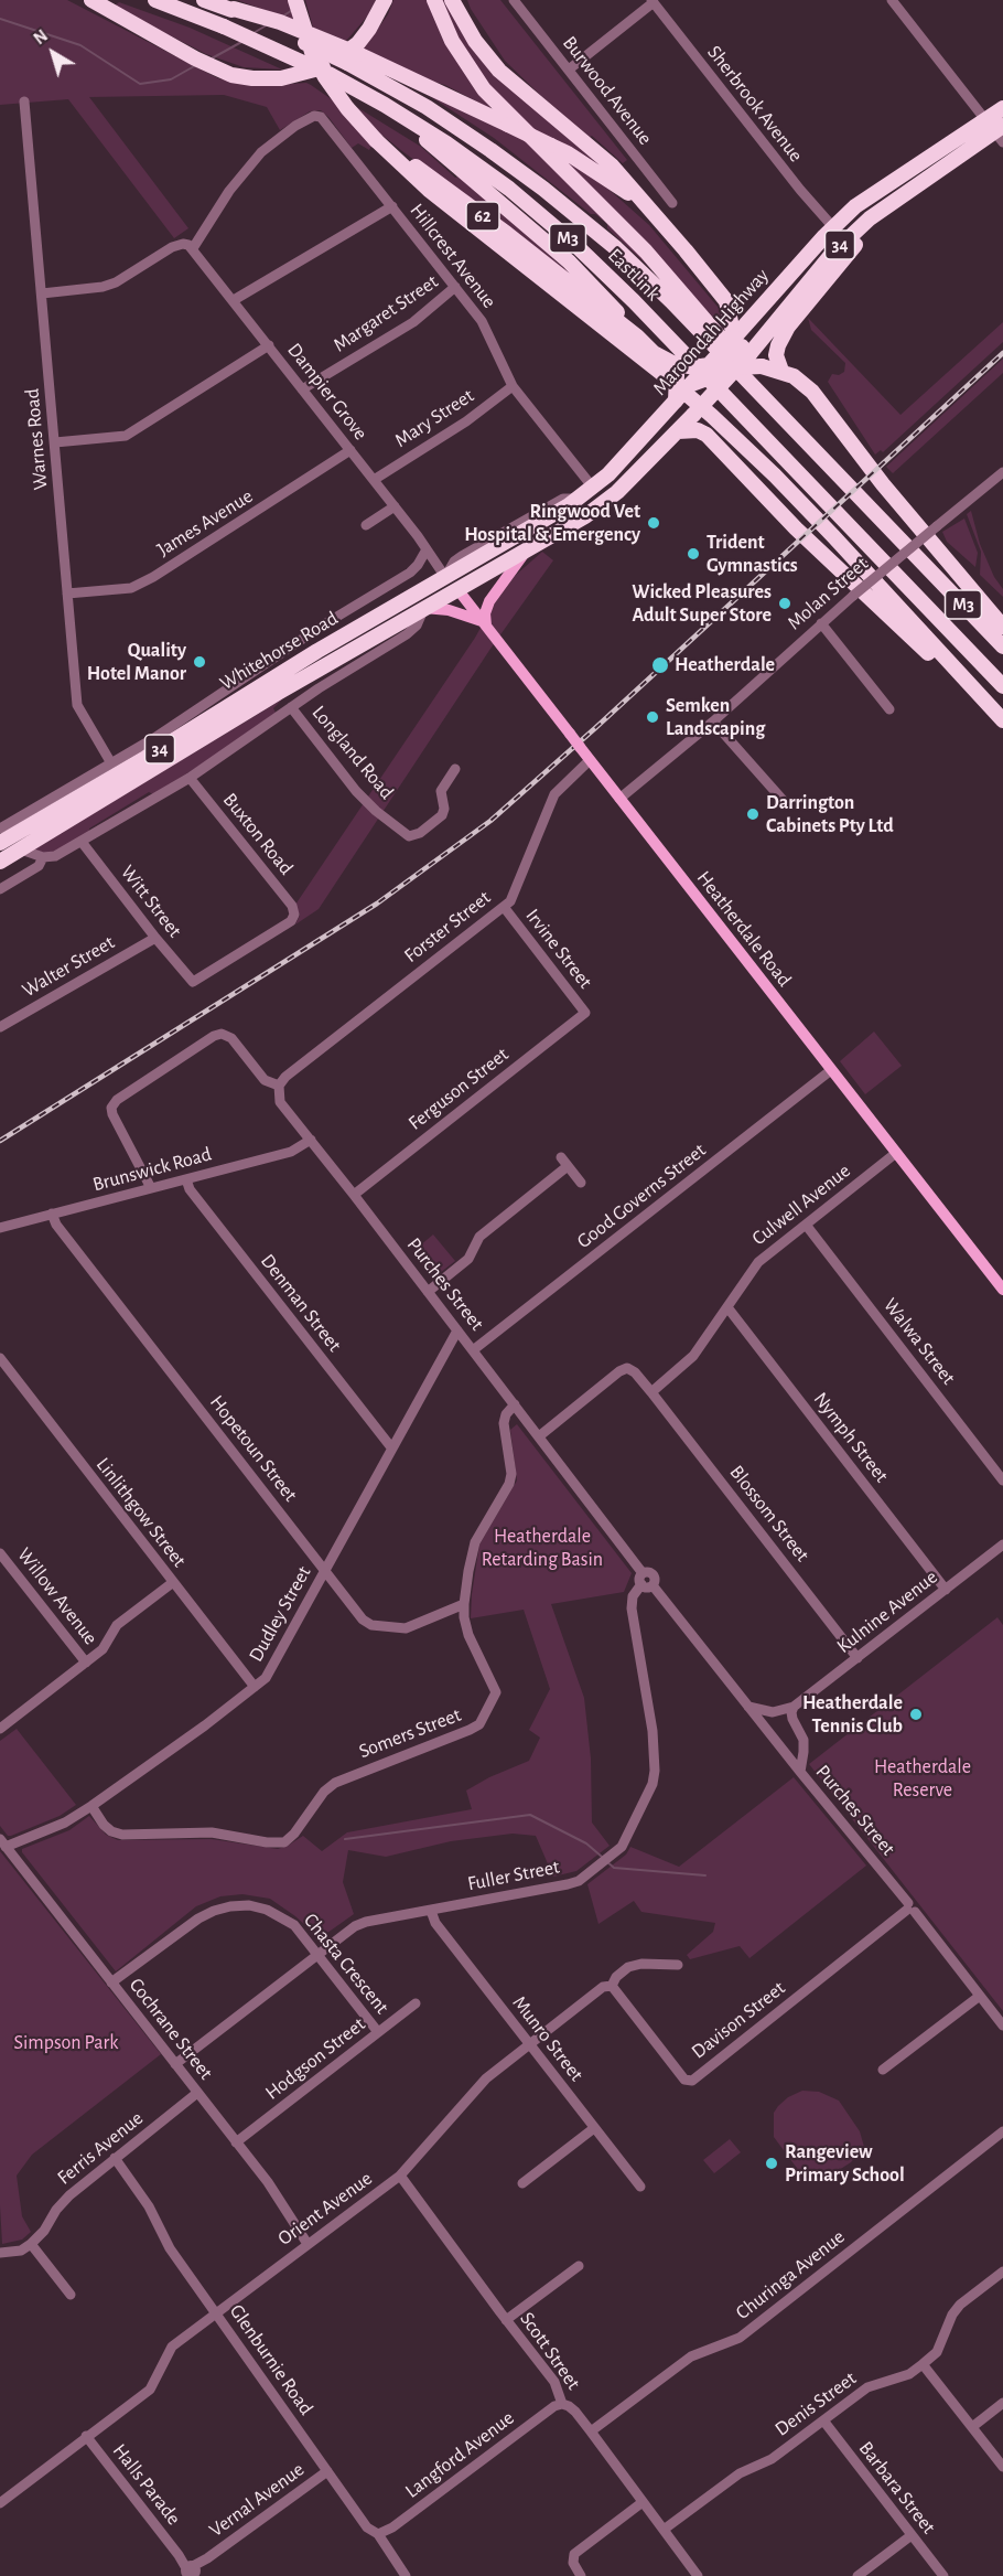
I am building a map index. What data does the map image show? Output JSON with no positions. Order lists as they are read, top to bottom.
{
  "streets": {
    "highway": [
      "62",
      "M3",
      "34",
      "EastLink",
      "Maroondah Highway",
      "Whitehorse Road"
    ],
    "main road": ["Heatherdale Road"],
    "street": [
      "Burwood Avenue",
      "Sherbrook Avenue",
      "Hillcrest Avenue",
      "Margaret Street",
      "Dampier Grove",
      "Mary Street",
      "Warnes Road",
      "James Avenue",
      "Molan Street",
      "Longland Road",
      "Buxton Road",
      "Witt Street",
      "Forster Street",
      "Irvine Street",
      "Walter Street",
      "Ferguson Street",
      "Brunswick Road",
      "Good Governs Street",
      "Culwell Avenue",
      "Purches Street",
      "Denman Street",
      "Walwa Street",
      "Nymph Street",
      "Hopetoun Street",
      "Linlithgow Street",
      "Blossom Street",
      "Willow Avenue",
      "Kulnine Avenue",
      "Dudley Street",
      "Somers Street",
      "Fuller Street",
      "Chasta Crescent",
      "Davison Street",
      "Cochrane Street",
      "Munro Street",
      "Hodgson Street",
      "Ferris Avenue",
      "Orient Avenue",
      "Churinga Avenue",
      "Scott Street",
      "Glenburnie Road",
      "Denis Street",
      "Langford Avenue",
      "Halls Parade",
      "Barbara Street",
      "Vernal Avenue"
    ]
  },
  "crossings": [
    ["Sherbrook Avenue", "Maroondah Highway"],
    ["62", "Maroondah Highway"],
    ["Hillcrest Avenue", "Margaret Street"],
    ["Hillcrest Avenue", "Maroondah Highway"],
    ["Hillcrest Avenue", "Dampier Grove"],
    ["Hillcrest Avenue", "Mary Street"],
    ["Margaret Street", "Dampier Grove"],
    ["Maroondah Highway", "Dampier Grove"],
    ["Maroondah Highway", "Whitehorse Road"],
    ["Maroondah Highway", "Heatherdale Road"],
    ["Dampier Grove", "Mary Street"],
    ["Dampier Grove", "James Avenue"],
    ["Dampier Grove", "Whitehorse Road"],
    ["Warnes Road", "James Avenue"],
    ["Warnes Road", "Whitehorse Road"],
    ["Molan Street", "Heatherdale Road"],
    ["Whitehorse Road", "Longland Road"],
    ["Whitehorse Road", "Buxton Road"],
    ["Whitehorse Road", "Witt Street"],
    ["Whitehorse Road", "Heatherdale Road"],
    ["Buxton Road", "Witt Street"],
    ["Witt Street", "Walter Street"],
    ["Forster Street", "Heatherdale Road"],
    ["Forster Street", "Irvine Street"],
    ["Forster Street", "Purches Street"],
    ["Heatherdale Road", "Good Governs Street"],
    ["Heatherdale Road", "Culwell Avenue"],
    ["Irvine Street", "Ferguson Street"],
    ["Ferguson Street", "Purches Street"],
    ["Brunswick Road", "Purches Street"],
    ["Brunswick Road", "Denman Street"],
    ["Brunswick Road", "Hopetoun Street"],
    ["Good Governs Street", "Purches Street"],
    ["Culwell Avenue", "Walwa Street"],
    ["Culwell Avenue", "Nymph Street"],
    ["Culwell Avenue", "Blossom Street"],
    ["Purches Street", "Dudley Street"],
    ["Purches Street", "Somers Street"],
    ["Purches Street", "Fuller Street"],
    ["Purches Street", "Davison Street"],
    ["Denman Street", "Dudley Street"],
    ["Nymph Street", "Kulnine Avenue"],
    ["Hopetoun Street", "Dudley Street"],
    ["Hopetoun Street", "Somers Street"],
    ["Linlithgow Street", "Dudley Street"],
    ["Blossom Street", "Kulnine Avenue"],
    ["Dudley Street", "Somers Street"],
    ["Dudley Street", "Cochrane Street"],
    ["Fuller Street", "Chasta Crescent"],
    ["Fuller Street", "Cochrane Street"],
    ["Fuller Street", "Munro Street"],
    ["Chasta Crescent", "Cochrane Street"],
    ["Chasta Crescent", "Hodgson Street"],
    ["Davison Street", "Orient Avenue"],
    ["Cochrane Street", "Hodgson Street"],
    ["Cochrane Street", "Ferris Avenue"],
    ["Cochrane Street", "Orient Avenue"],
    ["Munro Street", "Orient Avenue"],
    ["Ferris Avenue", "Glenburnie Road"],
    ["Orient Avenue", "Scott Street"],
    ["Orient Avenue", "Glenburnie Road"],
    ["Orient Avenue", "Halls Parade"],
    ["Churinga Avenue", "Scott Street"],
    ["Scott Street", "Denis Street"],
    ["Scott Street", "Langford Avenue"],
    ["Glenburnie Road", "Langford Avenue"],
    ["Glenburnie Road", "Vernal Avenue"],
    ["Denis Street", "Barbara Street"],
    ["Halls Parade", "Vernal Avenue"]
  ],
  "parks": ["Heatherdale Retarding Basin", "Heatherdale Reserve", "Simpson Park"],
  "places": [
    "Ringwood Vet Hospital & Emergency",
    "Trident Gymnastics",
    "Wicked Pleasures Adult Super Store",
    "Quality Hotel Manor",
    "Heatherdale",
    "Semken Landscaping",
    "Darrington Cabinets Pty Ltd",
    "Heatherdale Tennis Club",
    "Rangeview Primary School"
  ],
  "north": "top left"
}
